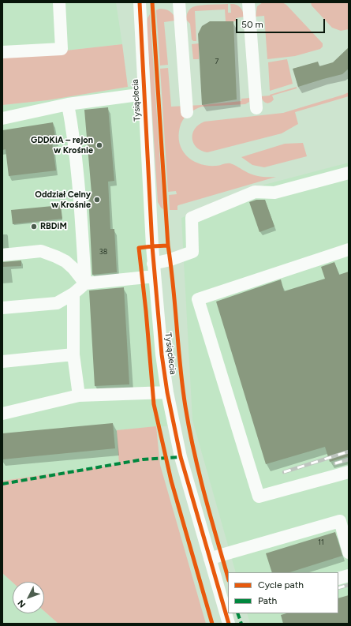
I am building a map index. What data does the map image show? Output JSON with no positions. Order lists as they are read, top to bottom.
{
  "streets": {
    "street": ["Tysiąclecia"]
  },
  "places": ["GDDKiA – rejon w Krośnie", "Oddział Celny w Krośnie", "RBDiM"],
  "house_numbers": ["7", "38", "11"],
  "legend": ["Cycle path", "Path"],
  "scale_bar": "50 m",
  "north": "bottom left"
}
